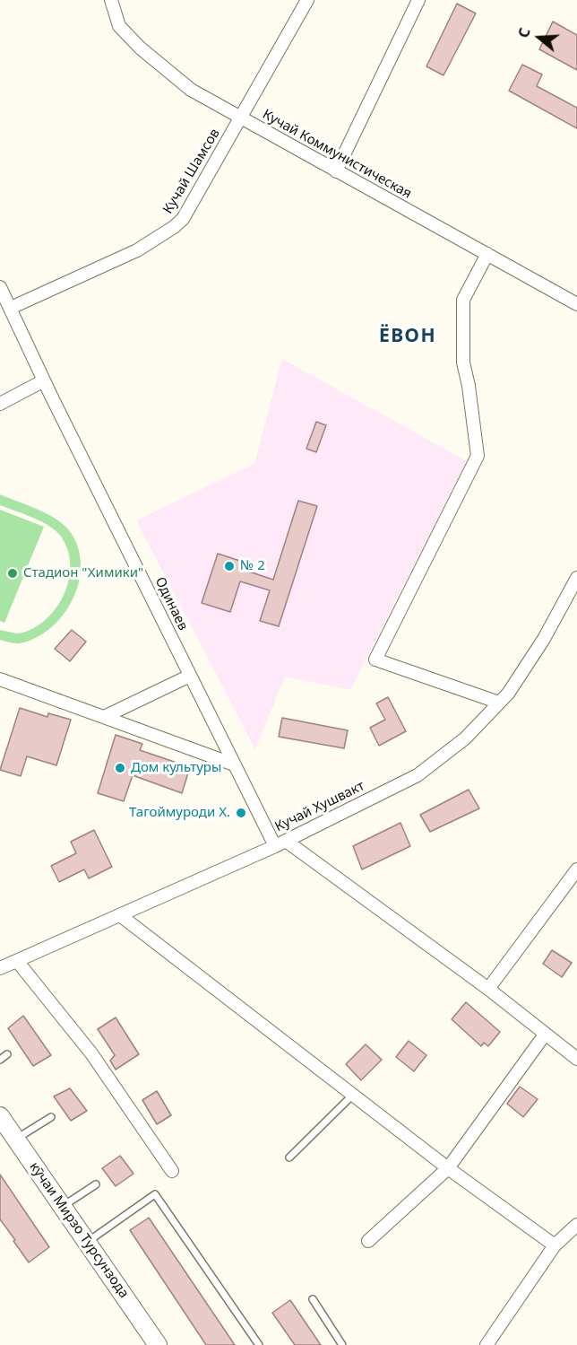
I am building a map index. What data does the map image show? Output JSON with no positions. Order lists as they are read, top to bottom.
{
  "streets": {
    "street": [
      "Кучай Коммунистическая",
      "Кучай Шамсов",
      "Одинаев",
      "Кучай Хушвакт",
      "кӯчаи Мирзо Турсунзода"
    ]
  },
  "crossings": [
    ["Кучай Коммунистическая", "Кучай Шамсов"],
    ["Кучай Шамсов", "Одинаев"],
    ["Одинаев", "Кучай Хушвакт"]
  ],
  "districts": ["ЁВОН"],
  "places": [
    "№ 2",
    "Стадион \"Химики\"",
    "Дом культуры",
    "Тагоймуроди Х."
  ],
  "north": "left"
}
